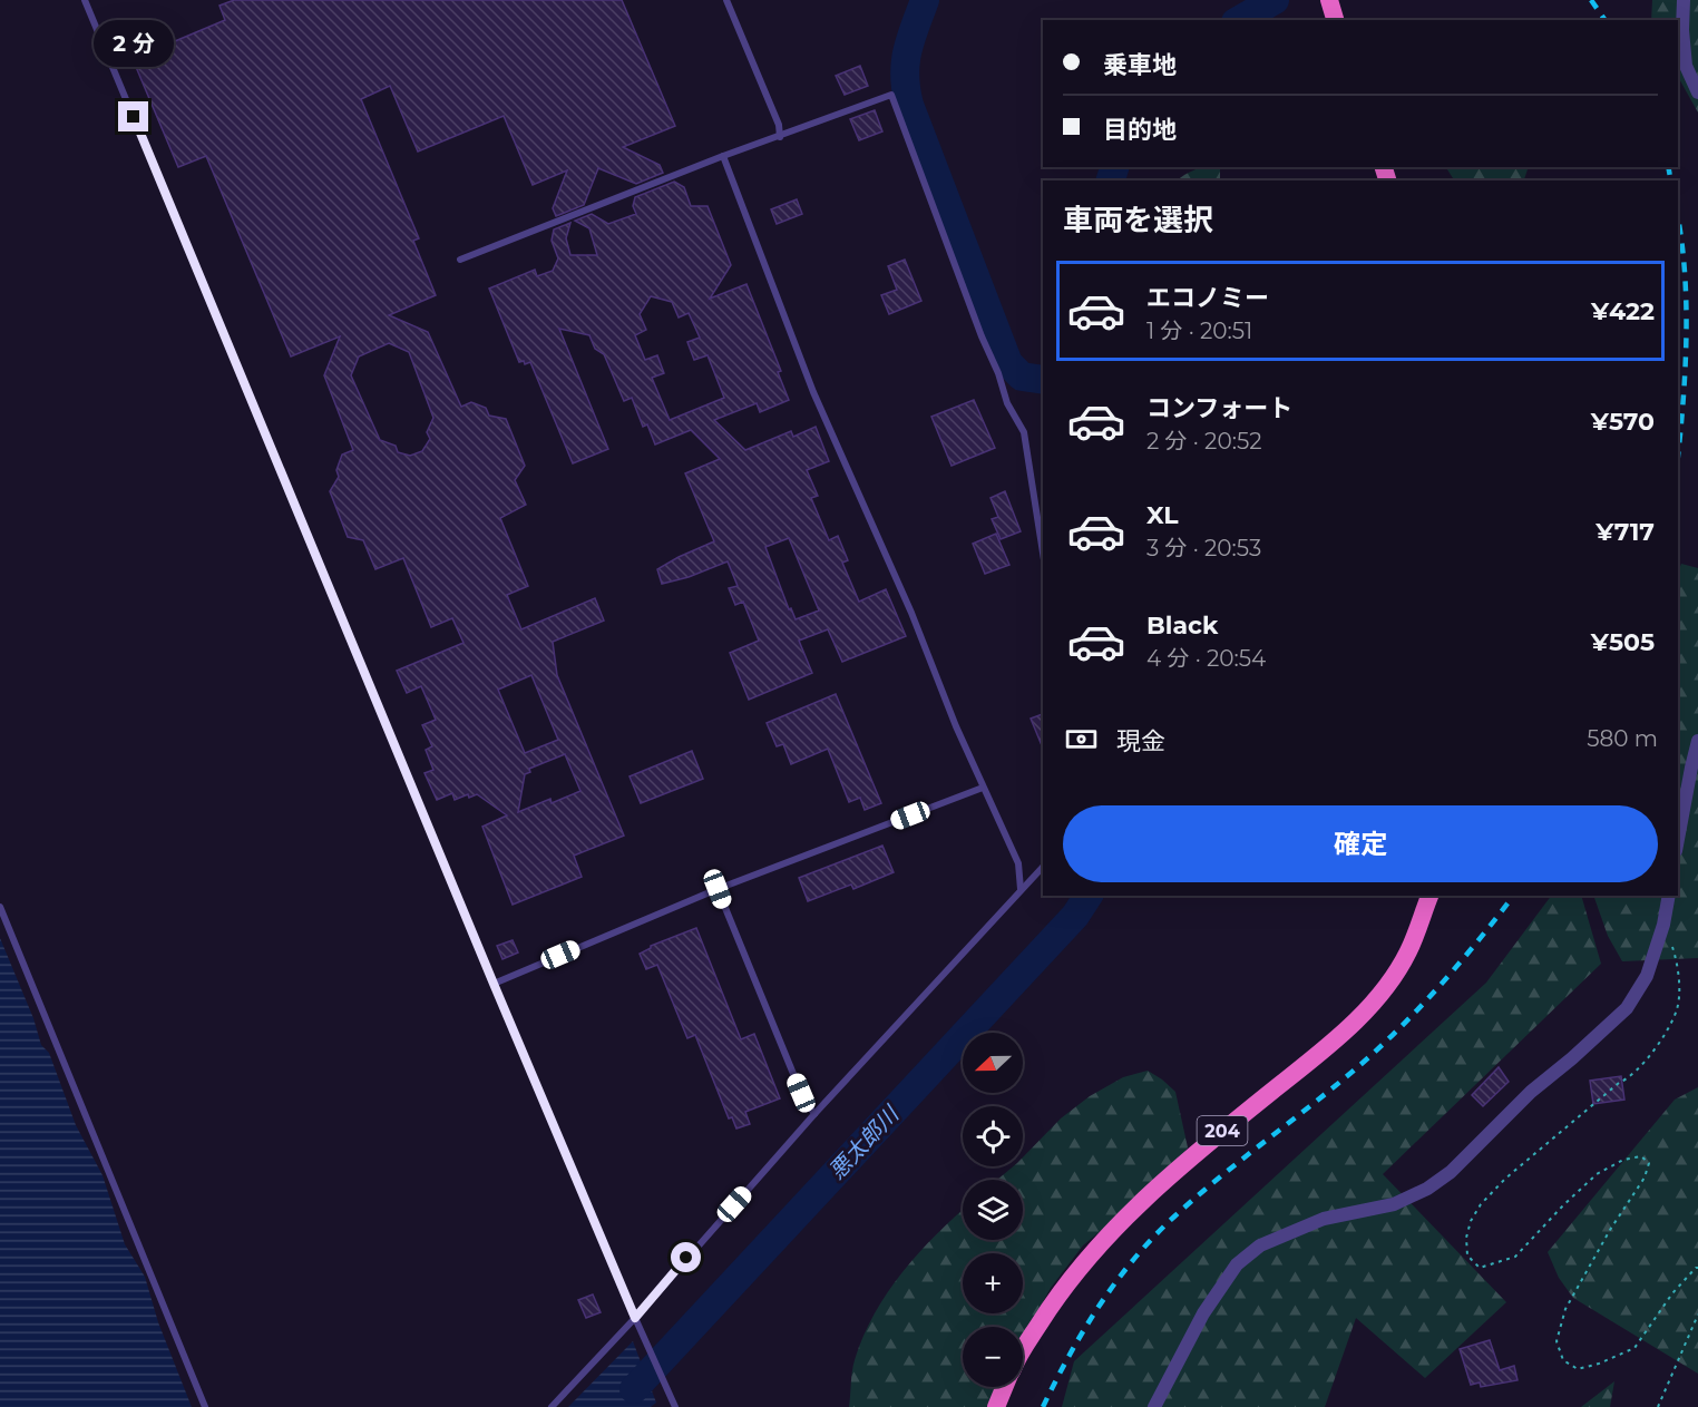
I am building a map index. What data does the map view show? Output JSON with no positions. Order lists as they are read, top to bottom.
{
  "streets": {
    "highway": ["204"]
  },
  "water": ["悪太郎川"],
  "north": "left",
  "page": {
    "bubble": "2 分",
    "banner": ["乗車地", "目的地"],
    "heading": "車両を選択",
    "list": [
      {
        "name": "エコノミー",
        "note": "1 分 · 20:51",
        "value": "¥422"
      },
      {
        "name": "コンフォート",
        "note": "2 分 · 20:52",
        "value": "¥570"
      },
      {
        "name": "XL",
        "note": "3 分 · 20:53",
        "value": "¥717"
      },
      {
        "name": "Black",
        "note": "4 分 · 20:54",
        "value": "¥505"
      }
    ],
    "pay": ["現金", "580 m"],
    "buttons": "確定",
    "map_buttons": ["+", "−"]
  }
}
